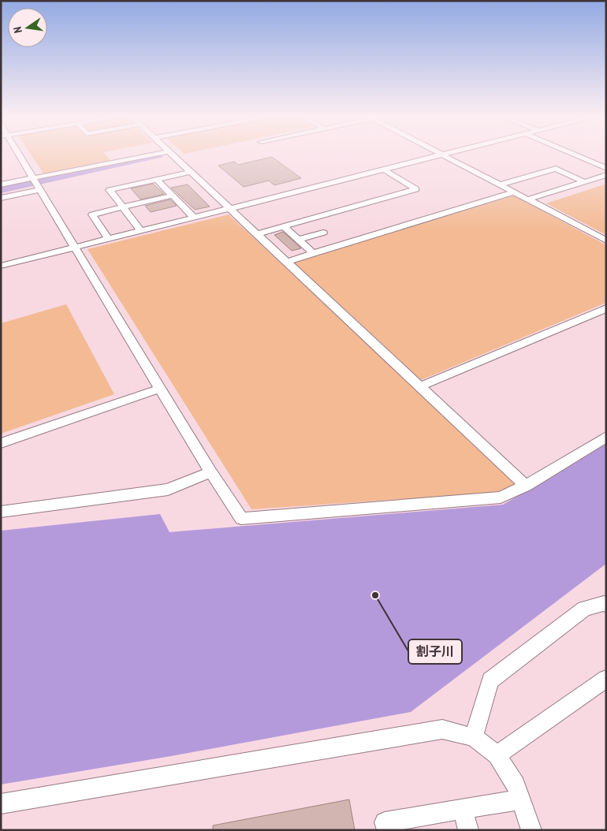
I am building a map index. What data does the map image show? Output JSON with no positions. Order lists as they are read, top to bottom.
{
  "places": ["割子川"],
  "north": "left"
}
